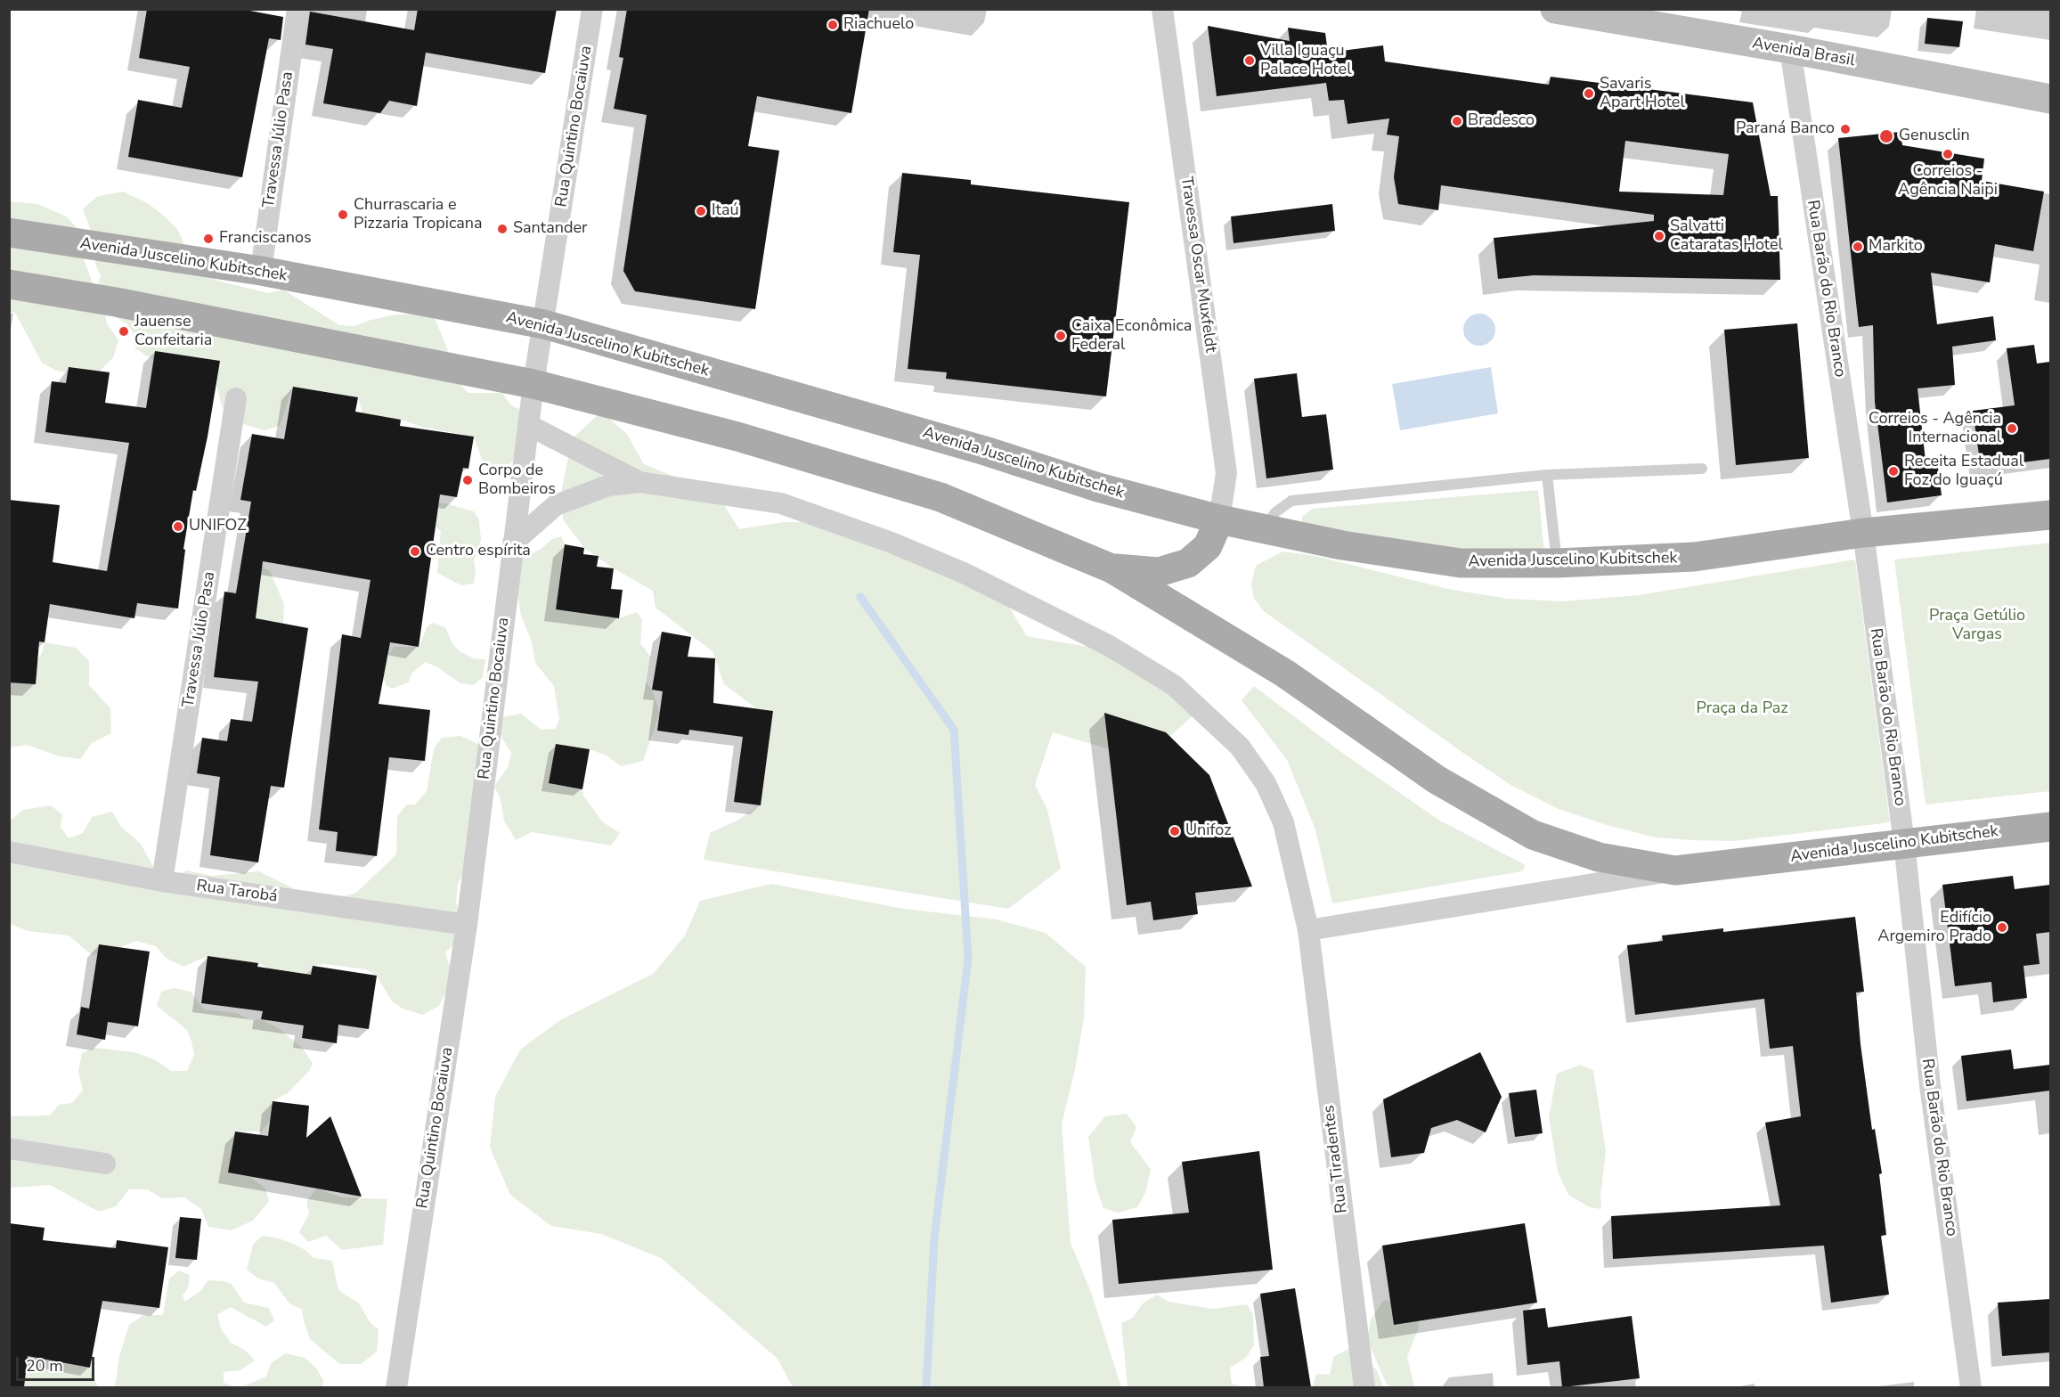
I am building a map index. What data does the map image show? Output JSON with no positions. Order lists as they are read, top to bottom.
{
  "streets": {
    "main road": ["Avenida Juscelino Kubitschek"],
    "street": [
      "Avenida Brasil",
      "Rua Quintino Bocaiuva",
      "Travessa Júlio Pasa",
      "Travessa Oscar Muxfeldt",
      "Rua Barão do Rio Branco",
      "Rua Tarobá",
      "Rua Tiradentes"
    ]
  },
  "crossings": [
    ["Avenida Brasil", "Rua Barão do Rio Branco"],
    ["Rua Quintino Bocaiuva", "Avenida Juscelino Kubitschek"],
    ["Rua Quintino Bocaiuva", "Rua Tarobá"],
    ["Travessa Júlio Pasa", "Avenida Juscelino Kubitschek"],
    ["Travessa Júlio Pasa", "Rua Tarobá"],
    ["Avenida Juscelino Kubitschek", "Travessa Oscar Muxfeldt"],
    ["Avenida Juscelino Kubitschek", "Rua Barão do Rio Branco"],
    ["Avenida Juscelino Kubitschek", "Rua Tiradentes"]
  ],
  "parks": ["Praça Getúlio Vargas", "Praça da Paz"],
  "places": [
    "Riachuelo",
    "Villa Iguaçu Palace Hotel",
    "Savaris Apart Hotel",
    "Bradesco",
    "Paraná Banco",
    "Genusclin",
    "Correios - Agência Naipi",
    "Itaú",
    "Churrascaria e Pizzaria Tropicana",
    "Santander",
    "Salvatti Cataratas Hotel",
    "Franciscanos",
    "Markito",
    "Jauense Confeitaria",
    "Caixa Econômica Federal",
    "Correios - Agência Internacional",
    "Receita Estadual Foz do Iguaçú",
    "Corpo de Bombeiros",
    "UNIFOZ",
    "Centro espírita",
    "Unifoz",
    "Edifício Argemiro Prado"
  ],
  "scale_bar": "20 m"
}
